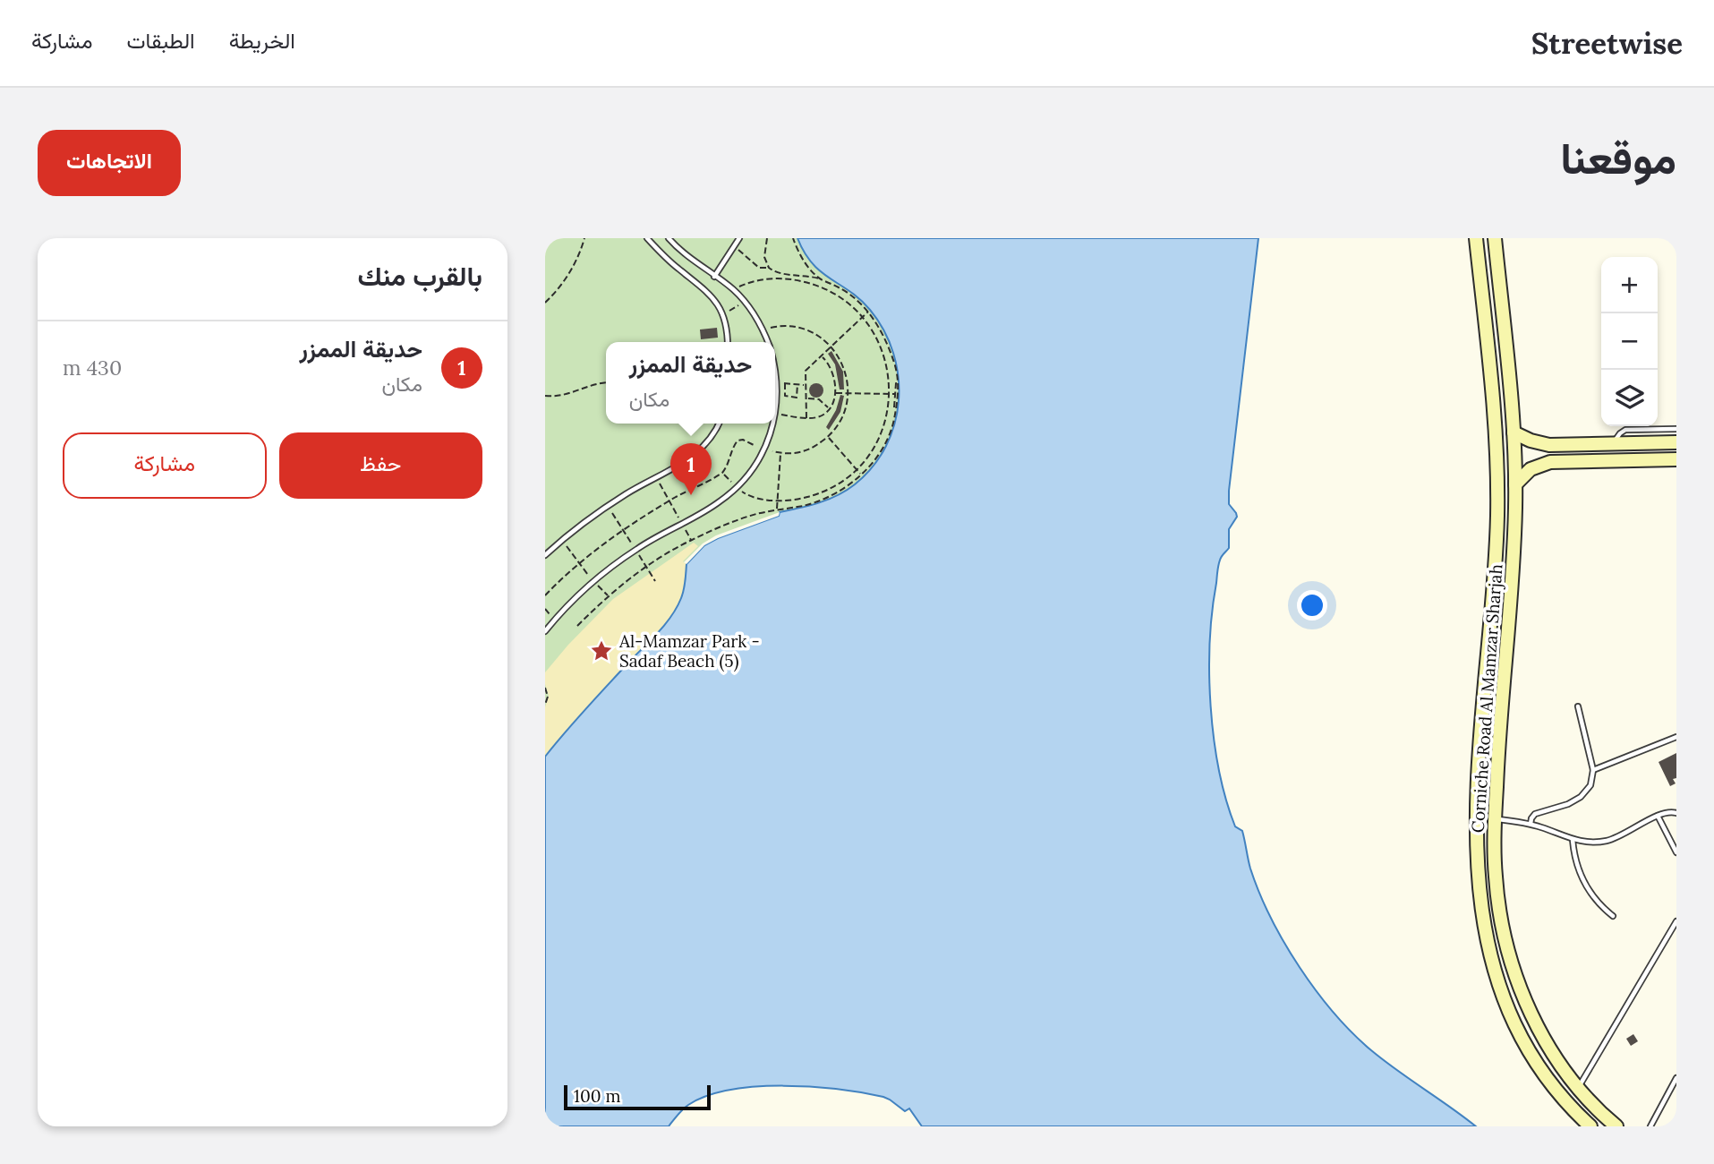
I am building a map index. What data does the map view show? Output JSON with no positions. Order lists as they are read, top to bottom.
{
  "streets": {
    "street": ["Corniche Road Al Mamzar Sharjah"]
  },
  "places": {
    "place": ["Al-Mamzar Park - Sadaf Beach (5)"]
  },
  "scale_bar": "100 m",
  "page": {
    "header": "Streetwise",
    "nav": ["الخريطة", "الطبقات", "مشاركة"],
    "title": "موقعنا",
    "buttons": [
      "الاتجاهات",
      ["حفظ", "مشاركة"]
    ],
    "heading": "بالقرب منك",
    "map_buttons": ["+", "−"],
    "list": [
      {
        "mark": "1",
        "name": "حديقة الممزر",
        "note": "مكان",
        "value": "430 m"
      }
    ],
    "popup": ["حديقة الممزر", "مكان"],
    "pins": "1",
    "scale": "100 m"
  }
}
